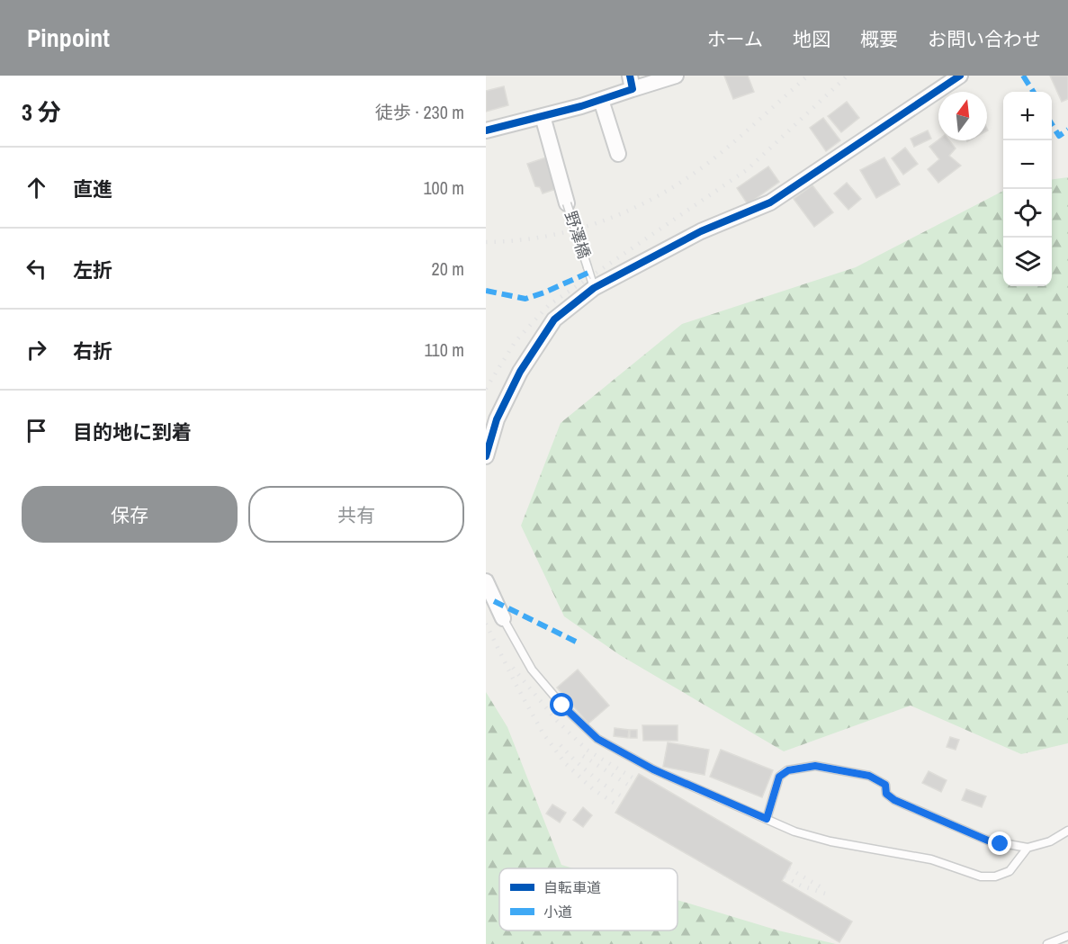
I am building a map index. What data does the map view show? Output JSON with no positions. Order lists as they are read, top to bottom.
{
  "streets": {
    "lane": ["野澤橋"]
  },
  "legend": ["自転車道", "小道"],
  "north": "top",
  "page": {
    "header": "Pinpoint",
    "nav": [
      "ホーム",
      "地図",
      "概要",
      "お問い合わせ"
    ],
    "heading": ["3 分", "徒歩 · 230 m"],
    "map_buttons": ["+", "−"],
    "list": [
      ["直進", "100 m"],
      ["左折", "20 m"],
      ["右折", "110 m"],
      "目的地に到着"
    ],
    "buttons": ["保存", "共有"]
  }
}
